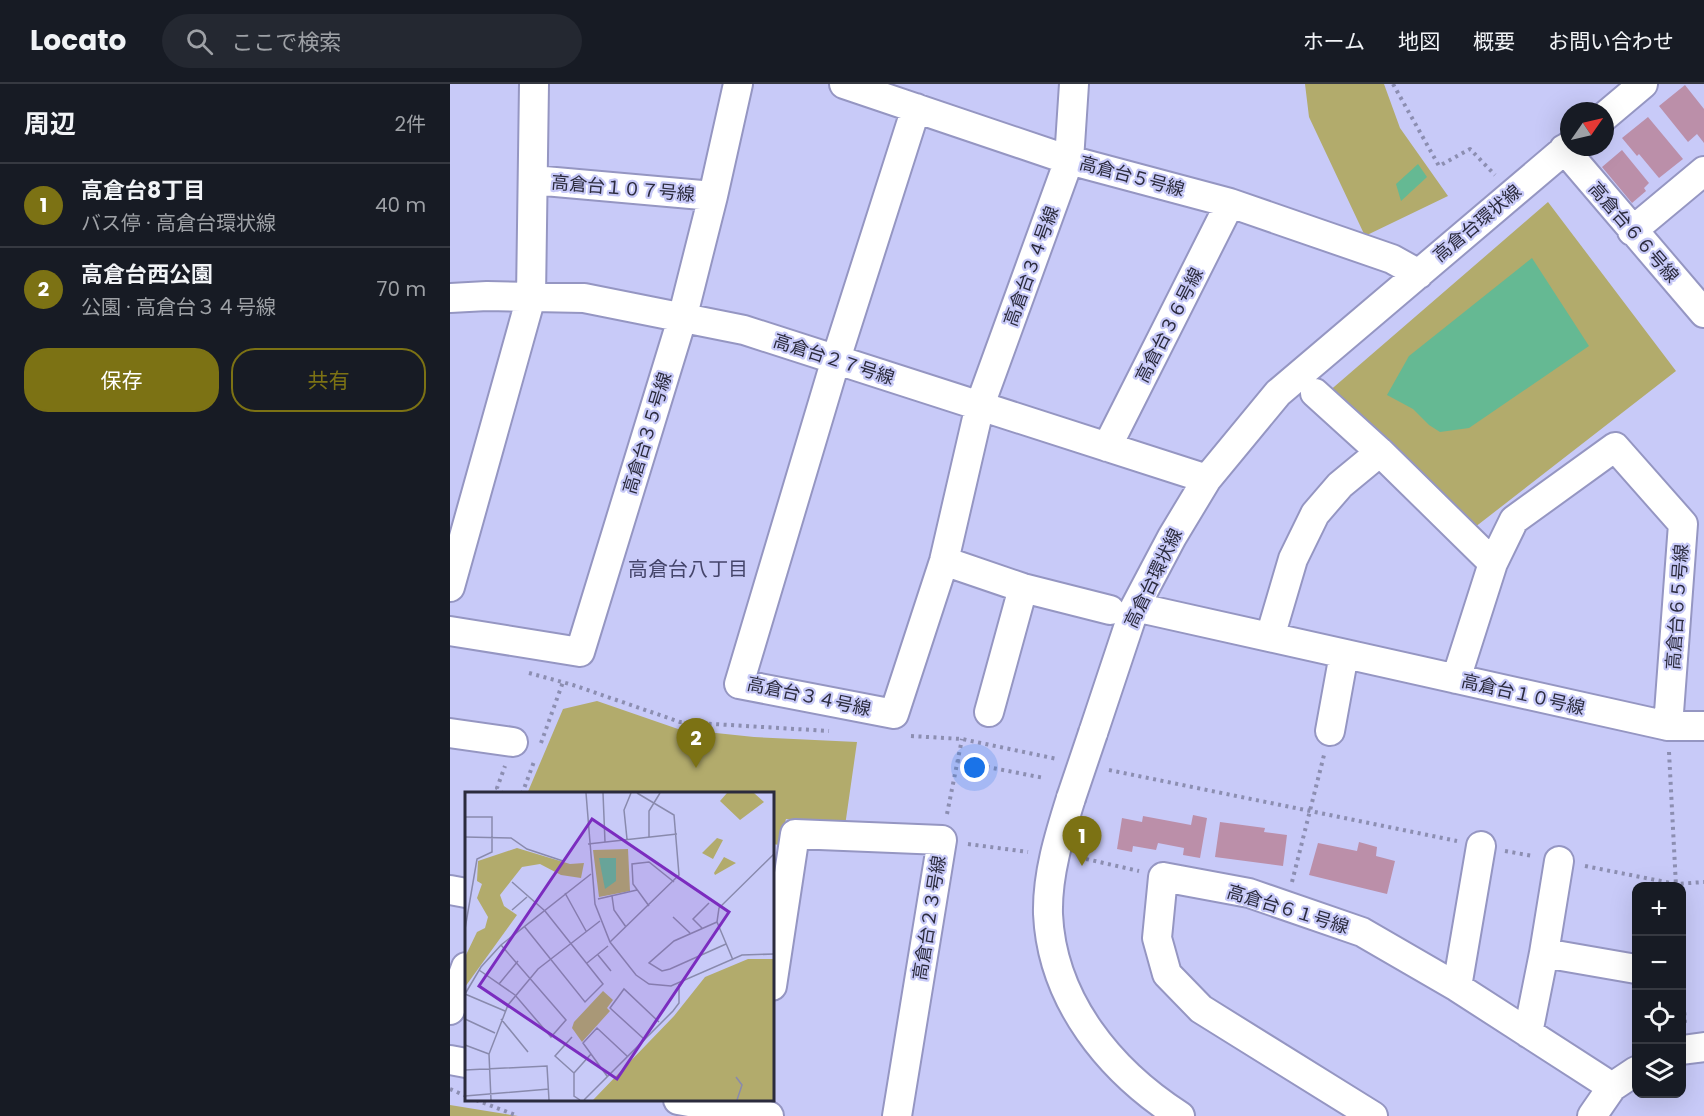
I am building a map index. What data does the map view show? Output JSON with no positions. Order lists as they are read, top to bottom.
{
  "streets": {
    "street": [
      "高倉台５号線",
      "高倉台１０７号線",
      "高倉台環状線",
      "高倉台６６号線",
      "高倉台３４号線",
      "高倉台３６号線",
      "高倉台２７号線",
      "高倉台３５号線",
      "高倉台６５号線",
      "高倉台１０号線",
      "高倉台６１号線",
      "高倉台２３号線"
    ]
  },
  "crossings": [
    ["高倉台５号線", "高倉台環状線"],
    ["高倉台５号線", "高倉台３４号線"],
    ["高倉台５号線", "高倉台３６号線"],
    ["高倉台１０７号線", "高倉台３５号線"],
    ["高倉台環状線", "高倉台２７号線"],
    ["高倉台環状線", "高倉台１０号線"],
    ["高倉台３４号線", "高倉台２７号線"],
    ["高倉台３４号線", "高倉台１０号線"],
    ["高倉台３６号線", "高倉台２７号線"],
    ["高倉台２７号線", "高倉台３５号線"],
    ["高倉台６５号線", "高倉台１０号線"]
  ],
  "districts": ["高倉台八丁目"],
  "north": "top right",
  "page": {
    "header": "Locato",
    "search": "ここで検索",
    "nav": [
      "ホーム",
      "地図",
      "概要",
      "お問い合わせ"
    ],
    "heading": ["周辺", "2件"],
    "list": [
      {
        "mark": "1",
        "name": "高倉台8丁目",
        "note": "バス停 · 高倉台環状線",
        "value": "40 m"
      },
      {
        "mark": "2",
        "name": "高倉台西公園",
        "note": "公園 · 高倉台３４号線",
        "value": "70 m"
      }
    ],
    "buttons": ["保存", "共有"],
    "pins": ["2", "1"],
    "map_buttons": ["+", "−"]
  }
}
